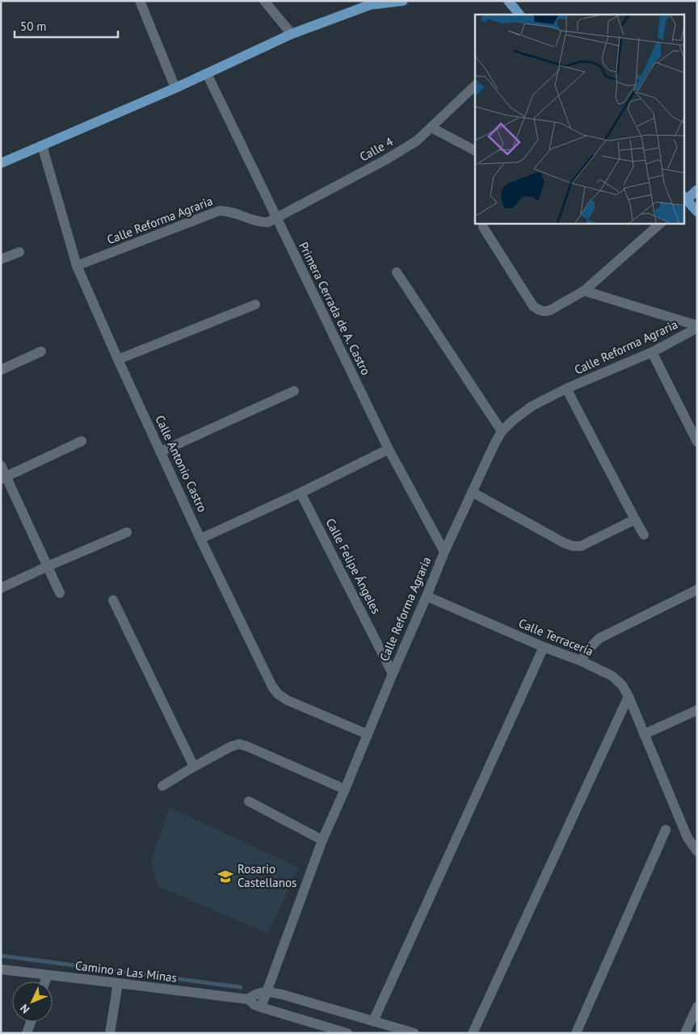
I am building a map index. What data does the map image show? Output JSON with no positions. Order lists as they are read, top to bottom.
{
  "streets": {
    "street": [
      "Calle 4",
      "Calle Reforma Agraria",
      "Primera Cerrada de A. Castro",
      "Calle Antonio Castro",
      "Calle Felipe Ángeles",
      "Calle Terracería",
      "Camino a Las Minas"
    ]
  },
  "crossings": [
    ["Calle 4", "Calle Reforma Agraria"],
    ["Calle 4", "Primera Cerrada de A. Castro"],
    ["Calle Reforma Agraria", "Primera Cerrada de A. Castro"],
    ["Calle Reforma Agraria", "Calle Antonio Castro"],
    ["Calle Reforma Agraria", "Calle Felipe Ángeles"],
    ["Calle Reforma Agraria", "Calle Terracería"],
    ["Calle Reforma Agraria", "Camino a Las Minas"]
  ],
  "places": {
    "school or university": ["Rosario Castellanos"]
  },
  "scale_bar": "50 m",
  "north": "bottom left"
}
